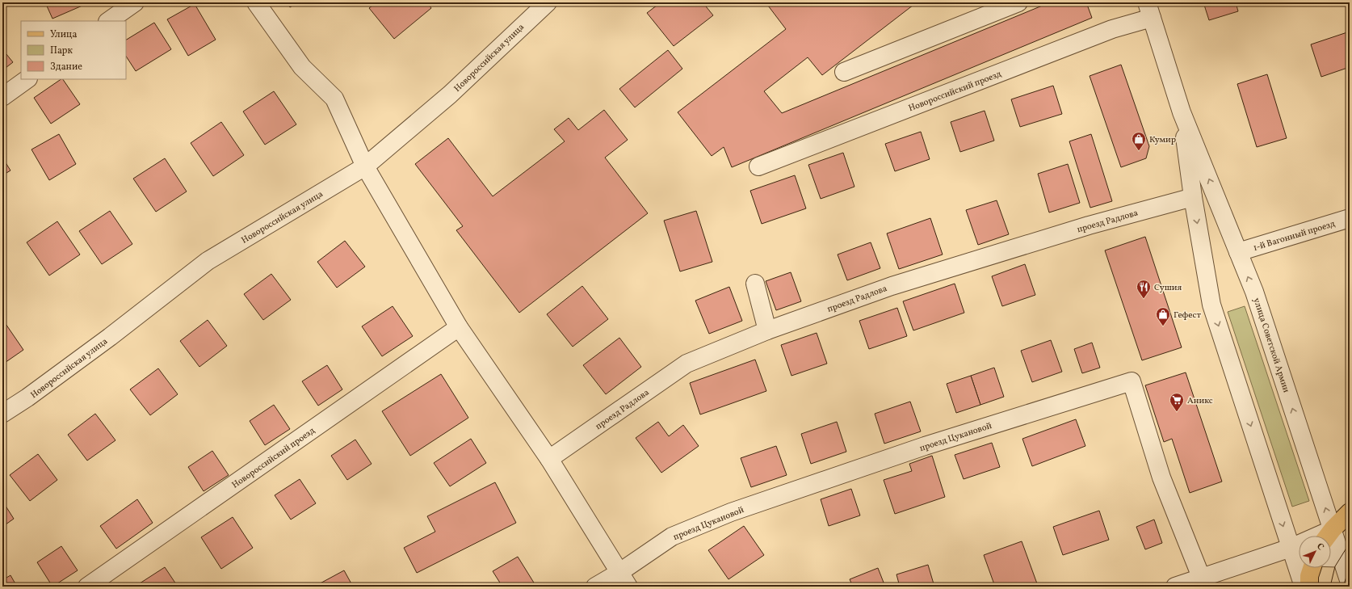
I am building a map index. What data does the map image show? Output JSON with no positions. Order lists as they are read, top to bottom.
{
  "streets": {
    "street": [
      "Новороссийская улица",
      "Новороссийский проезд",
      "проезд Радлова",
      "1-й Вагонный проезд",
      "улица Советской Армии",
      "проезд Цукановой"
    ]
  },
  "crossings": [
    ["Новороссийский проезд", "улица Советской Армии"],
    ["проезд Радлова", "улица Советской Армии"],
    ["1-й Вагонный проезд", "улица Советской Армии"]
  ],
  "places": {
    "shop": ["Кумир", "Гефест"],
    "restaurant": ["Сушия"],
    "supermarket": ["Аникс"]
  },
  "legend": ["Улица", "Парк", "Здание"],
  "north": "top right"
}
